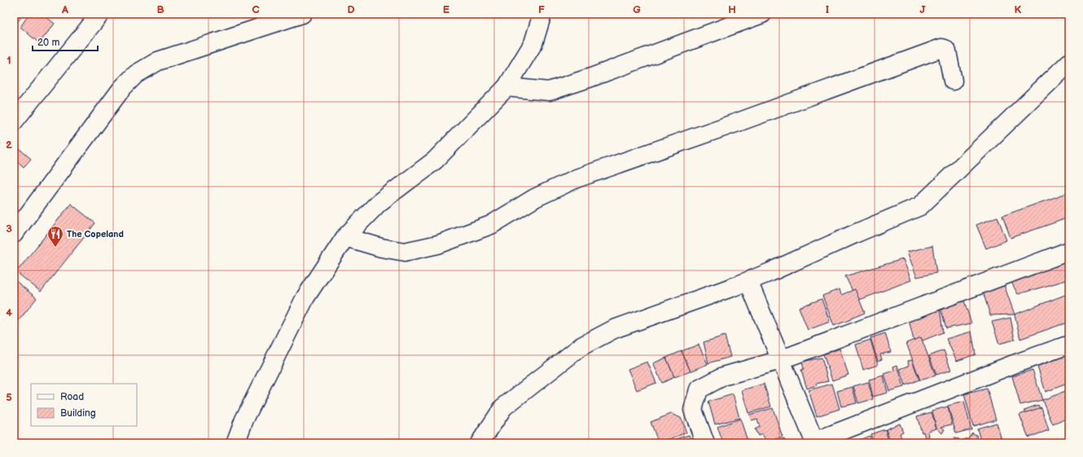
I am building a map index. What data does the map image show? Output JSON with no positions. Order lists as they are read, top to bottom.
{
  "places": {
    "restaurant": ["The Copeland"]
  },
  "legend": ["Road", "Building"],
  "scale_bar": "20 m",
  "grid": {
    "columns": [
      "A",
      "B",
      "C",
      "D",
      "E",
      "F",
      "G",
      "H",
      "I",
      "J",
      "K"
    ],
    "rows": [
      "1",
      "2",
      "3",
      "4",
      "5"
    ]
  }
}
